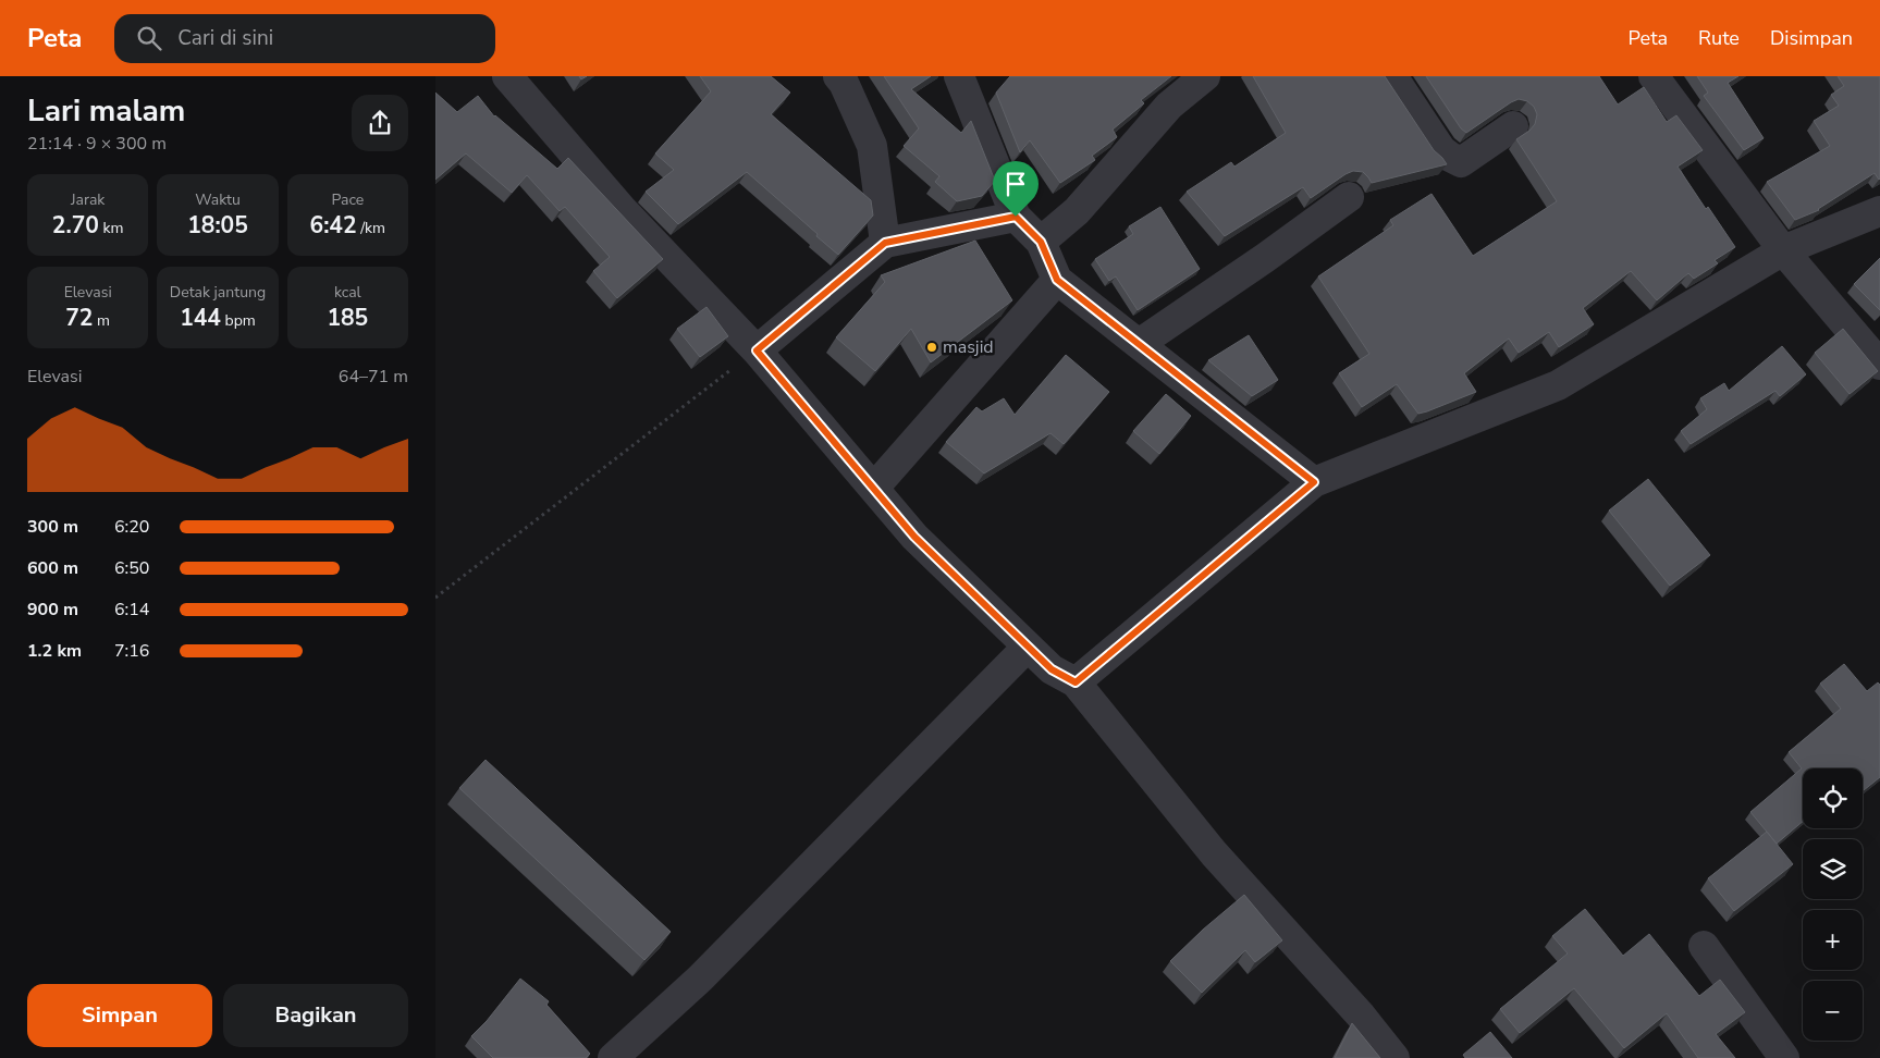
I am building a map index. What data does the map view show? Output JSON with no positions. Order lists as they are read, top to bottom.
{
  "places": ["masjid"],
  "page": {
    "header": "Peta",
    "search": "Cari di sini",
    "nav": ["Peta", "Rute", "Disimpan"],
    "heading": ["Lari malam", "21:14 · 9 × 300 m"],
    "stats": [
      ["Jarak", "2.70 km"],
      ["Waktu", "18:05"],
      ["Pace", "6:42 /km"],
      ["Elevasi", "72 m"],
      ["Detak jantung", "144 bpm"],
      ["kcal", "185"]
    ],
    "chart": ["Elevasi", "64–71 m"],
    "list": [
      {
        "name": "300 m",
        "note": "6:20"
      },
      {
        "name": "600 m",
        "note": "6:50"
      },
      {
        "name": "900 m",
        "note": "6:14"
      },
      {
        "name": "1.2 km",
        "note": "7:16"
      }
    ],
    "map_buttons": ["+", "−"],
    "buttons": ["Simpan", "Bagikan"]
  }
}
